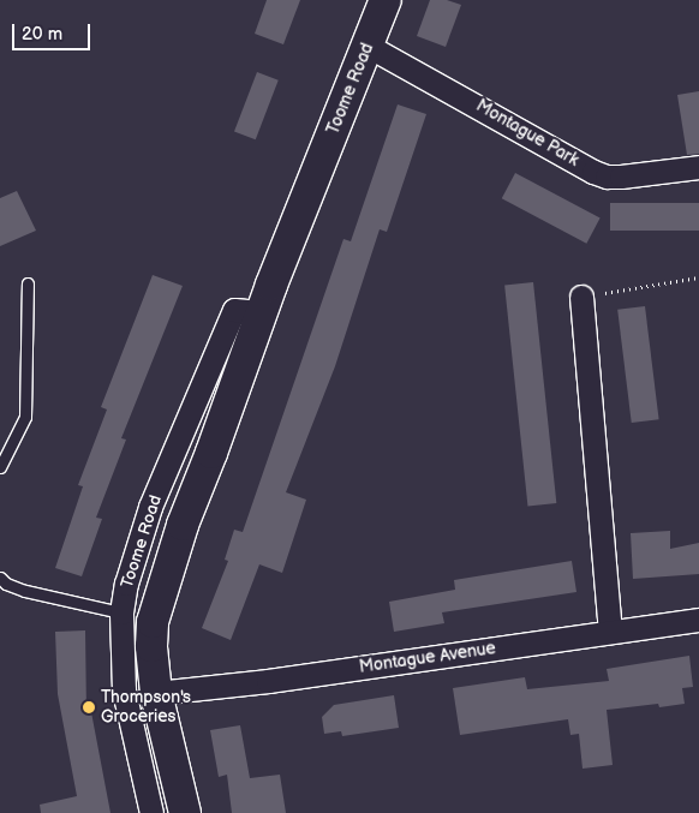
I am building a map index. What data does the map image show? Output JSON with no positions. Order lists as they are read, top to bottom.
{
  "streets": {
    "main road": ["Toome Road"],
    "street": ["Montague Park", "Montague Avenue"]
  },
  "crossings": [
    ["Toome Road", "Montague Park"],
    ["Toome Road", "Montague Avenue"]
  ],
  "places": ["Thompson's Groceries"],
  "scale_bar": "20 m"
}
